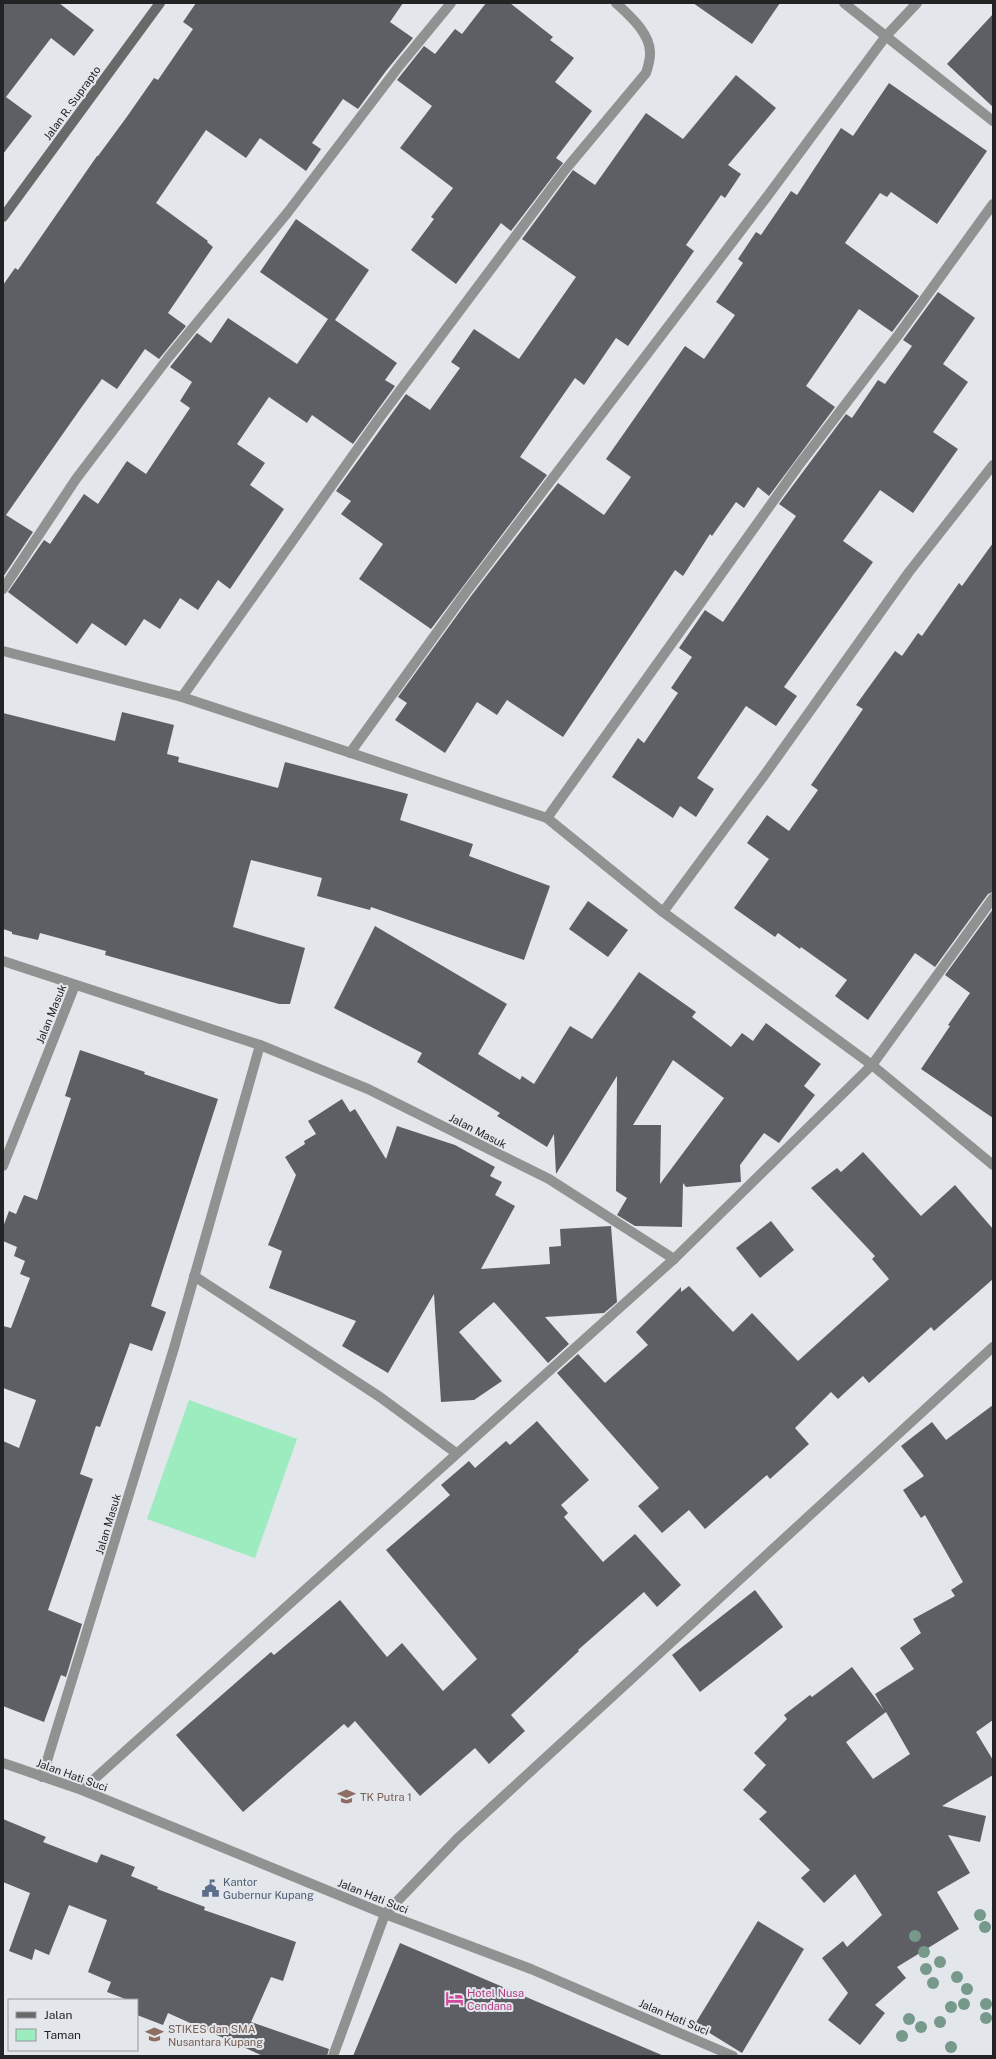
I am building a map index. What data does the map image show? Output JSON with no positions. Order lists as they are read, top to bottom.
{
  "streets": {
    "street": ["Jalan R. Suprapto", "Jalan Masuk", "Jalan Hati Suci"]
  },
  "crossings": [
    ["Jalan Masuk", "Jalan Hati Suci"]
  ],
  "places": {
    "school or university": ["TK Putra 1", "STIKES dan SMA Nusantara Kupang"],
    "public building": ["Kantor Gubernur Kupang"],
    "hotel": ["Hotel Nusa Cendana"]
  },
  "legend": ["Jalan", "Taman"]
}
